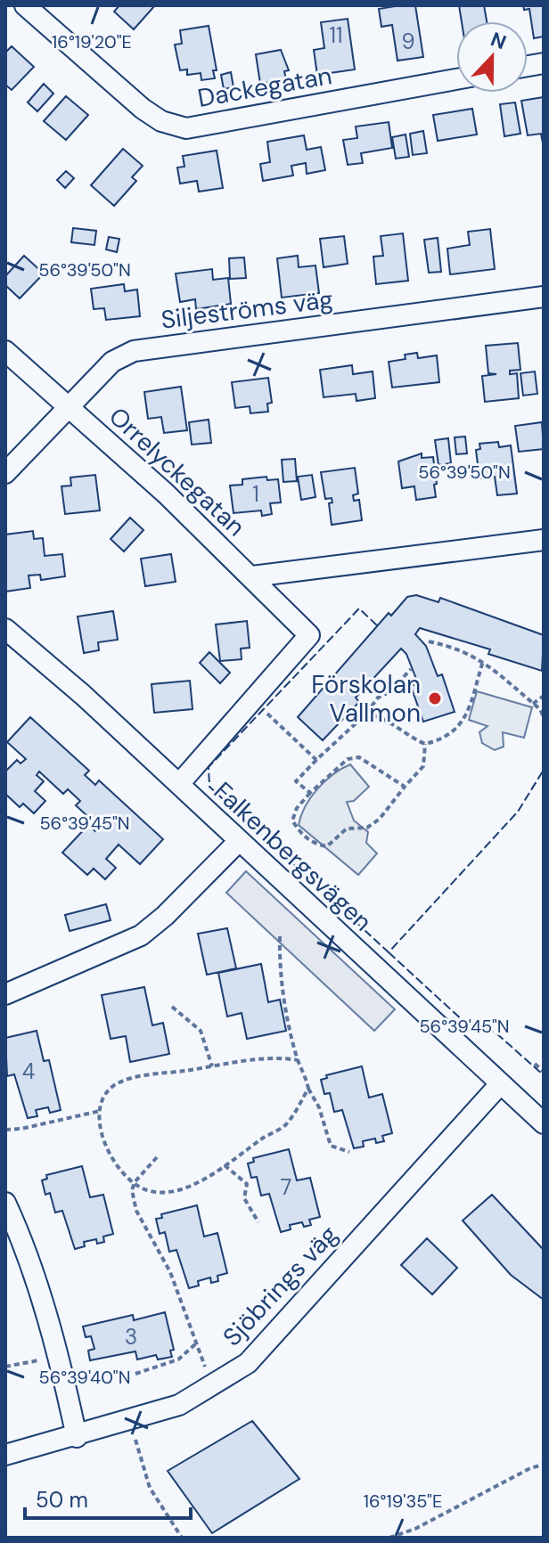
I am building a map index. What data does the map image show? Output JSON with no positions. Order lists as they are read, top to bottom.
{
  "streets": {
    "street": [
      "Dackegatan",
      "Siljeströms väg",
      "Orrelyckegatan",
      "Falkenbergsvägen",
      "Sjöbrings väg"
    ]
  },
  "crossings": [
    ["Siljeströms väg", "Orrelyckegatan"],
    ["Falkenbergsvägen", "Sjöbrings väg"]
  ],
  "places": ["Förskolan Vallmon"],
  "house_numbers": [
    "11",
    "9",
    "1",
    "4",
    "7",
    "3"
  ],
  "scale_bar": "50 m",
  "north": "top",
  "coordinates": [
    "16°19'20\"E",
    "56°39'50\"N",
    "56°39'45\"N",
    "56°39'40\"N",
    "16°19'35\"E"
  ]
}
